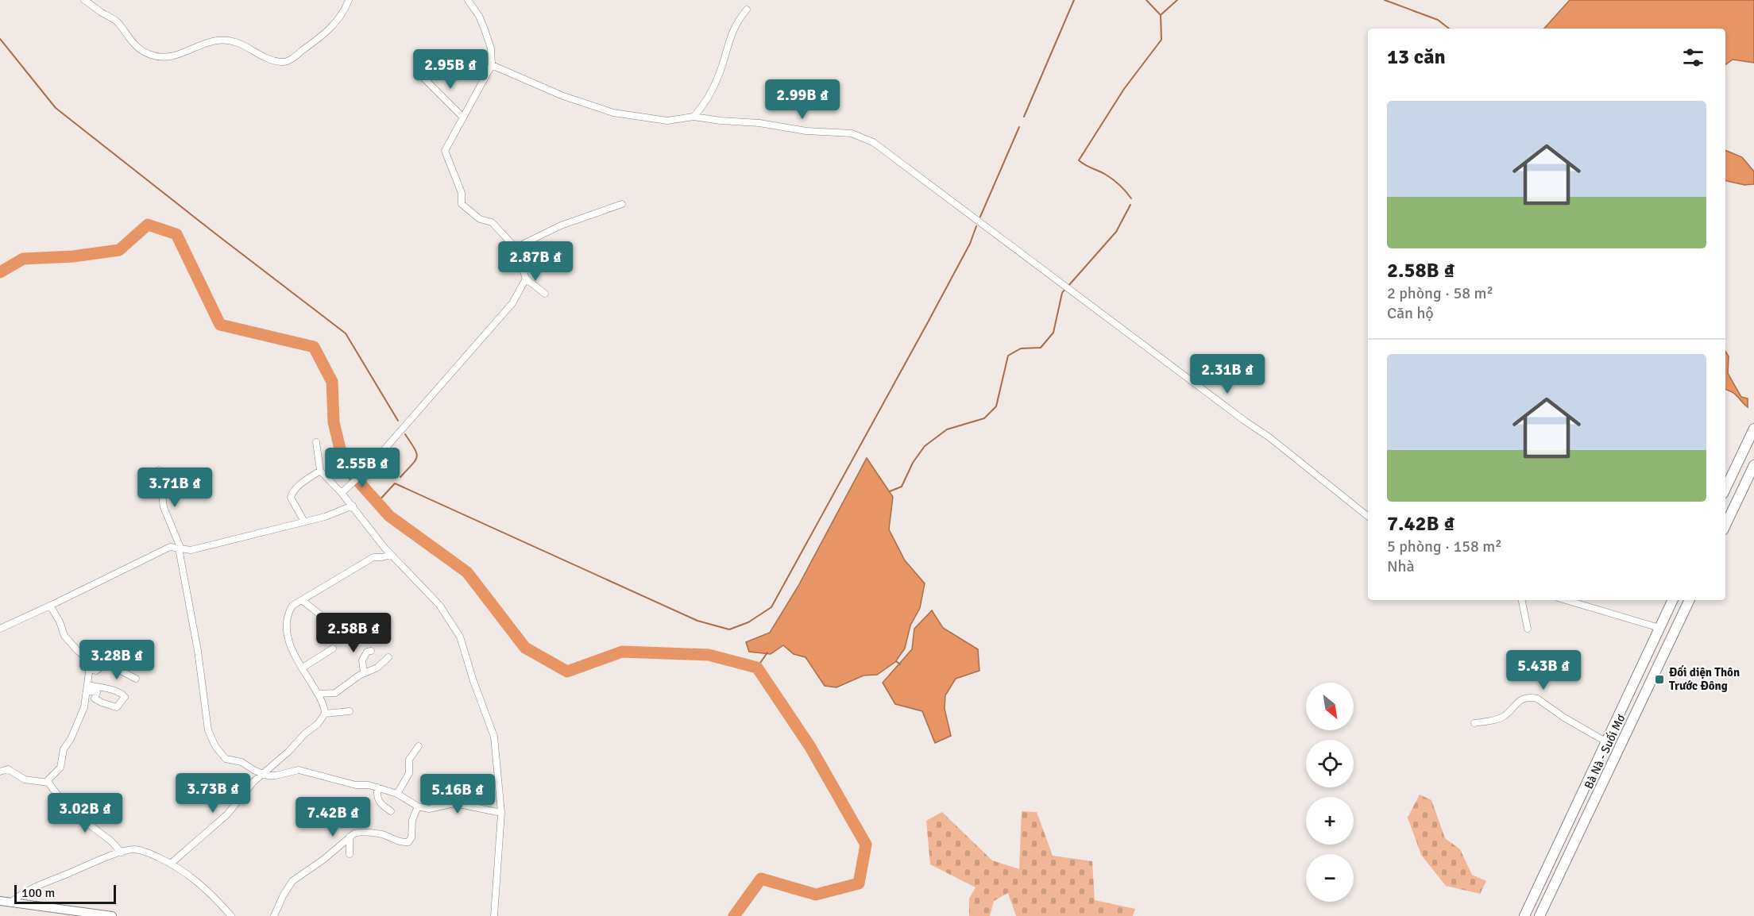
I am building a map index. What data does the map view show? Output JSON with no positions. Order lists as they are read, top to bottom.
{
  "streets": {
    "main road": ["Bà Nà - Suối Mơ"]
  },
  "places": {
    "transit": ["Đối diện Thôn Trước Đông"]
  },
  "scale_bar": "100 m",
  "north": "bottom right",
  "page": {
    "heading": "13 căn",
    "price": [
      "2.95B ₫",
      "2.99B ₫",
      "2.87B ₫",
      "2.31B ₫",
      "2.55B ₫",
      "3.71B ₫",
      "2.58B ₫",
      "3.28B ₫",
      "5.43B ₫",
      "3.73B ₫",
      "5.16B ₫",
      "3.02B ₫",
      "7.42B ₫"
    ],
    "list": [
      {
        "name": "2.58B ₫",
        "note": "2 phòng · 58 m² · Căn hộ"
      },
      {
        "name": "7.42B ₫",
        "note": "5 phòng · 158 m² · Nhà"
      }
    ],
    "map_buttons": ["+", "−"],
    "scale": "100 m"
  }
}
